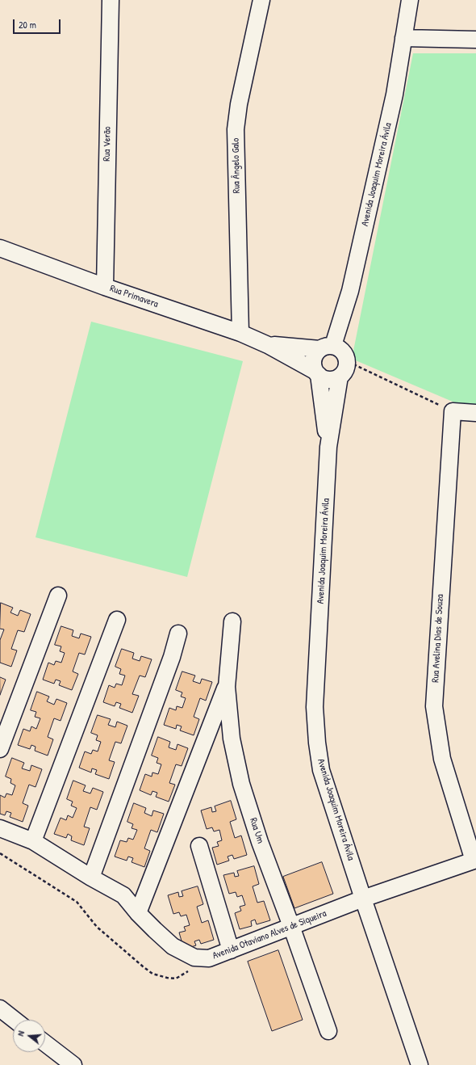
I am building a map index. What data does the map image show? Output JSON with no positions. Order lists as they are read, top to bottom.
{
  "streets": {
    "street": [
      "Rua Verão",
      "Rua Ângelo Galo",
      "Avenida Joaquim Moreira Ávila",
      "Rua Primavera",
      "Rua Avelina Dias de Souza",
      "Rua Um",
      "Avenida Otaviano Alves de Siqueira"
    ]
  },
  "crossings": [
    ["Rua Verão", "Rua Primavera"],
    ["Rua Ângelo Galo", "Rua Primavera"],
    ["Avenida Joaquim Moreira Ávila", "Rua Primavera"],
    ["Avenida Joaquim Moreira Ávila", "Avenida Otaviano Alves de Siqueira"],
    ["Rua Avelina Dias de Souza", "Avenida Otaviano Alves de Siqueira"],
    ["Rua Um", "Avenida Otaviano Alves de Siqueira"]
  ],
  "scale_bar": "20 m",
  "north": "left"
}
